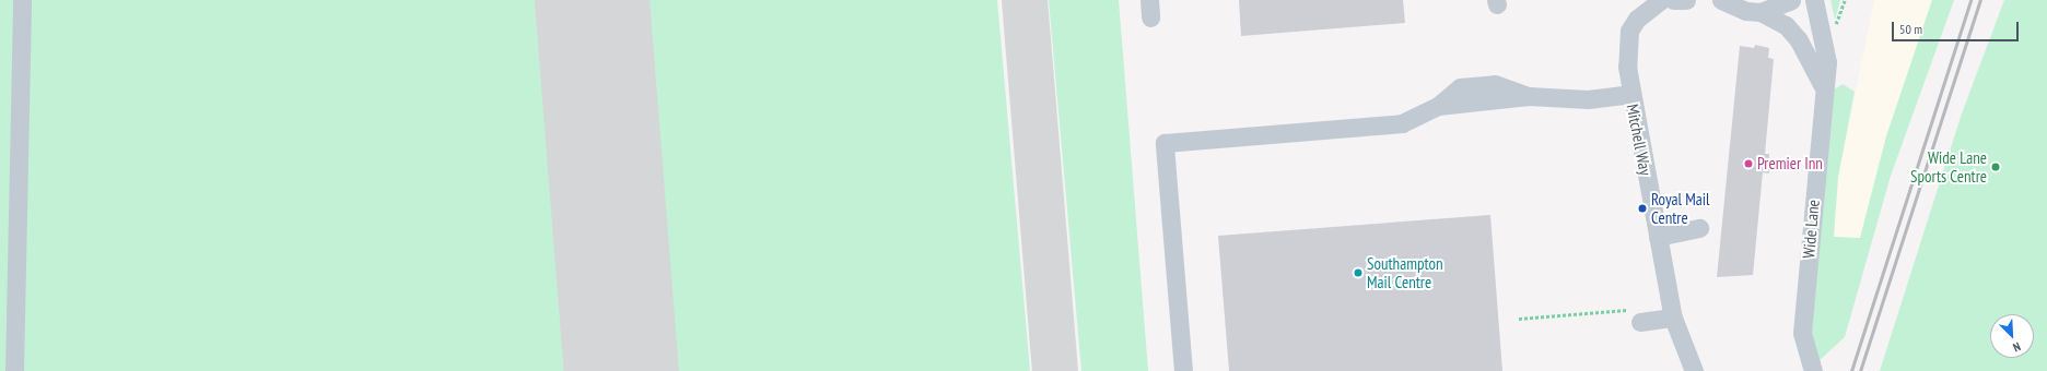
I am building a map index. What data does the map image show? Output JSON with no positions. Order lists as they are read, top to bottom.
{
  "streets": {
    "street": ["Mitchell Way", "Wide Lane"]
  },
  "places": [
    "Premier Inn",
    "Wide Lane Sports Centre",
    "Royal Mail Centre",
    "Southampton Mail Centre"
  ],
  "scale_bar": "50 m",
  "north": "bottom right"
}
